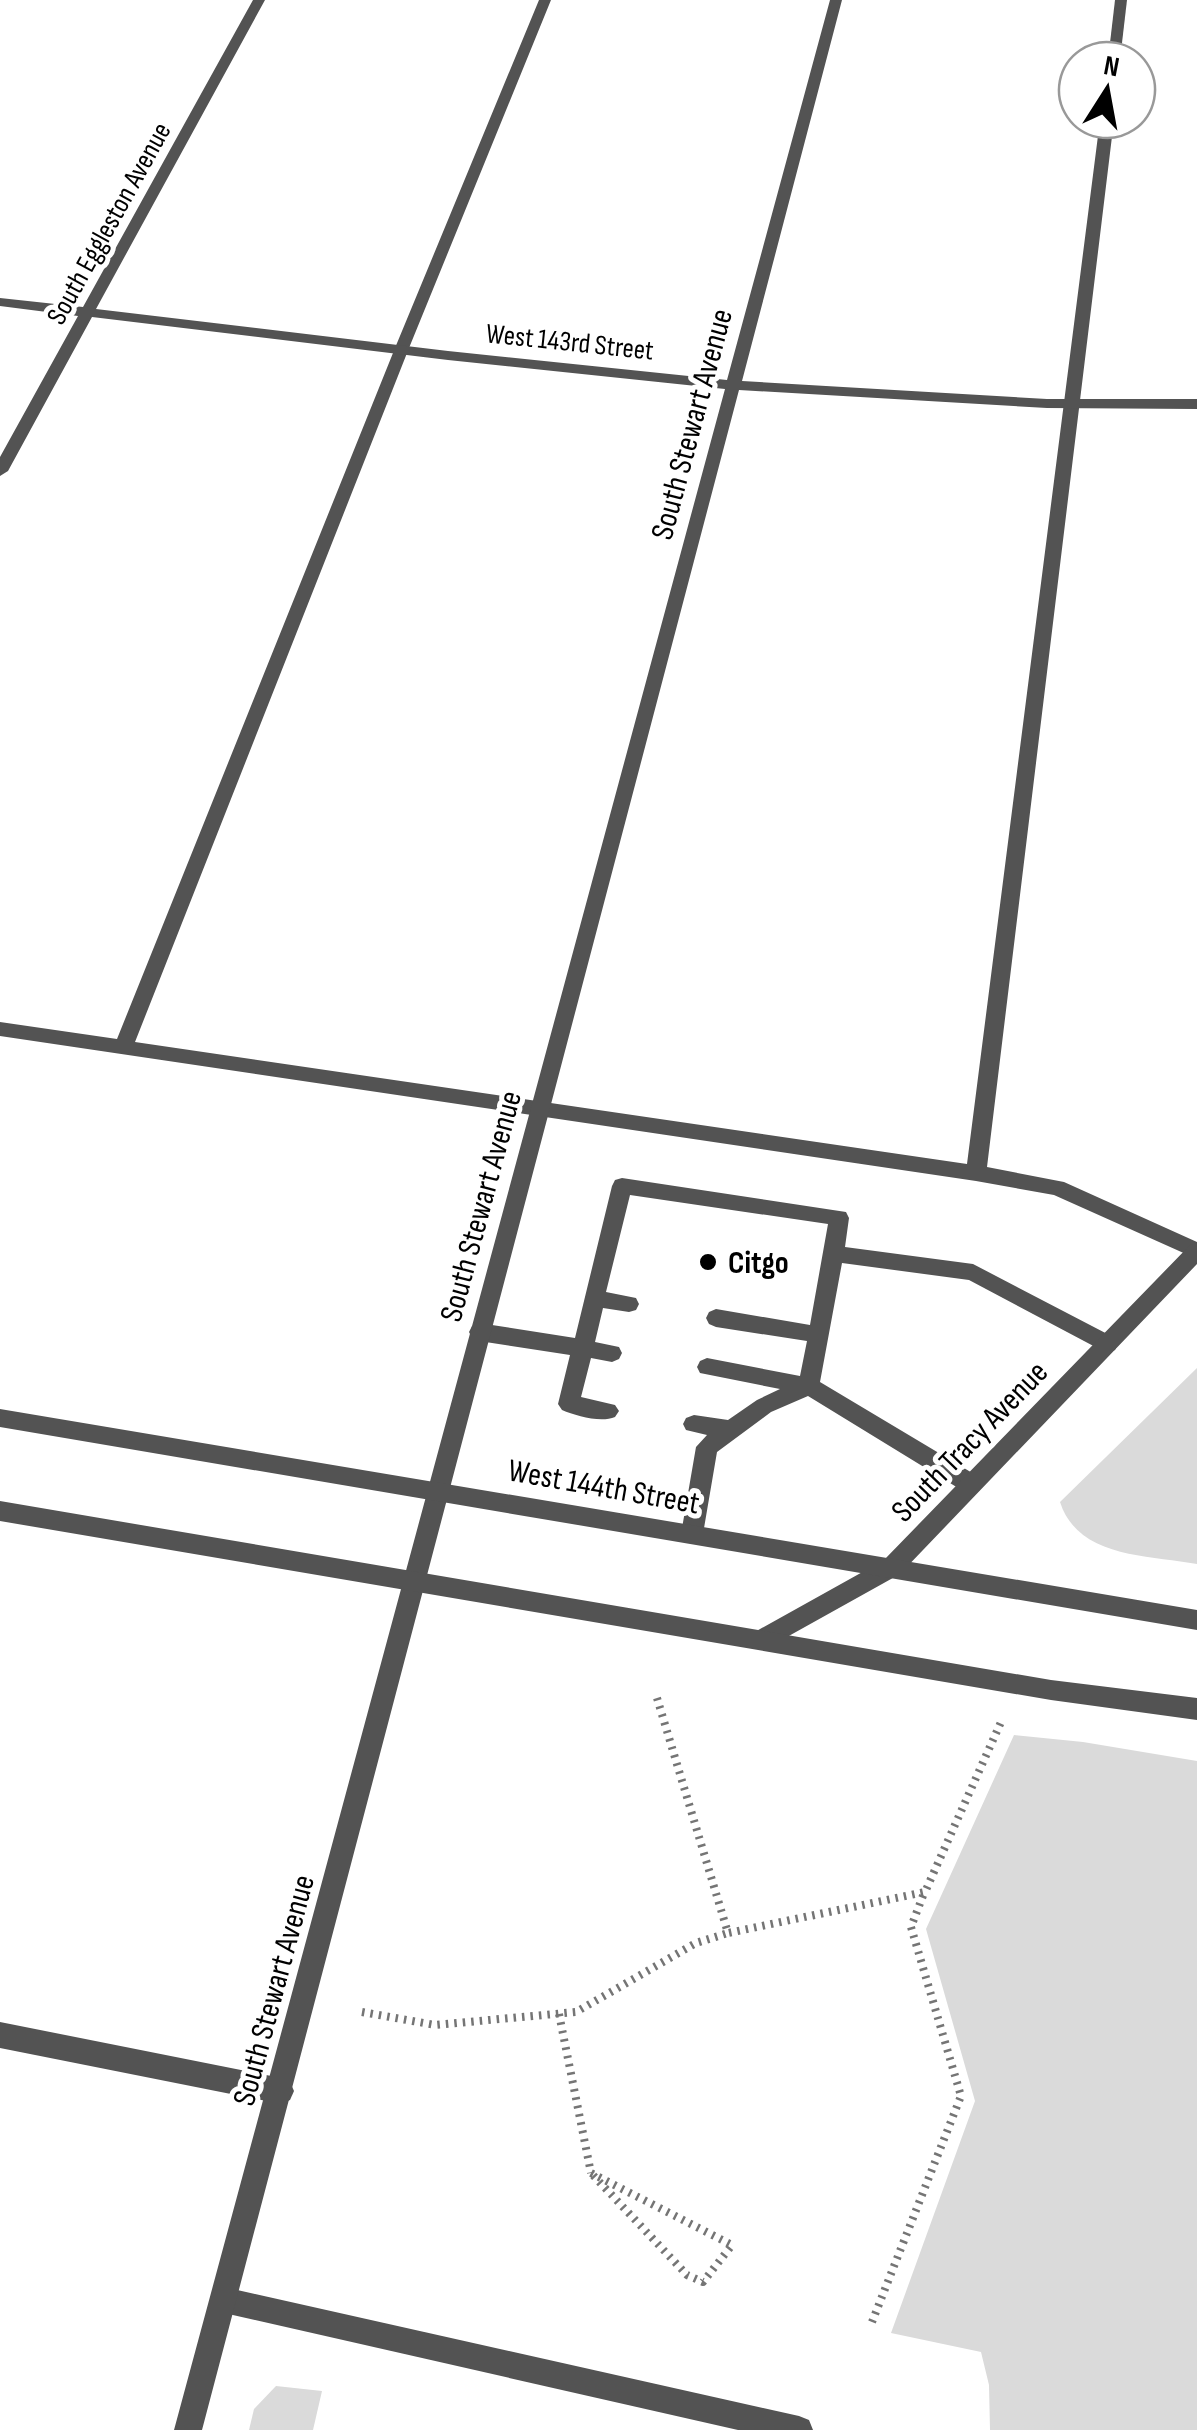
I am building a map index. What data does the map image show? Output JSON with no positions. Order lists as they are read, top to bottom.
{
  "streets": {
    "street": [
      "South Eggleston Avenue",
      "West 143rd Street",
      "South Stewart Avenue",
      "South Tracy Avenue",
      "West 144th Street"
    ]
  },
  "crossings": [
    ["South Eggleston Avenue", "West 143rd Street"],
    ["West 143rd Street", "South Stewart Avenue"],
    ["South Stewart Avenue", "West 144th Street"],
    ["South Tracy Avenue", "West 144th Street"]
  ],
  "places": ["Citgo"],
  "north": "top"
}
